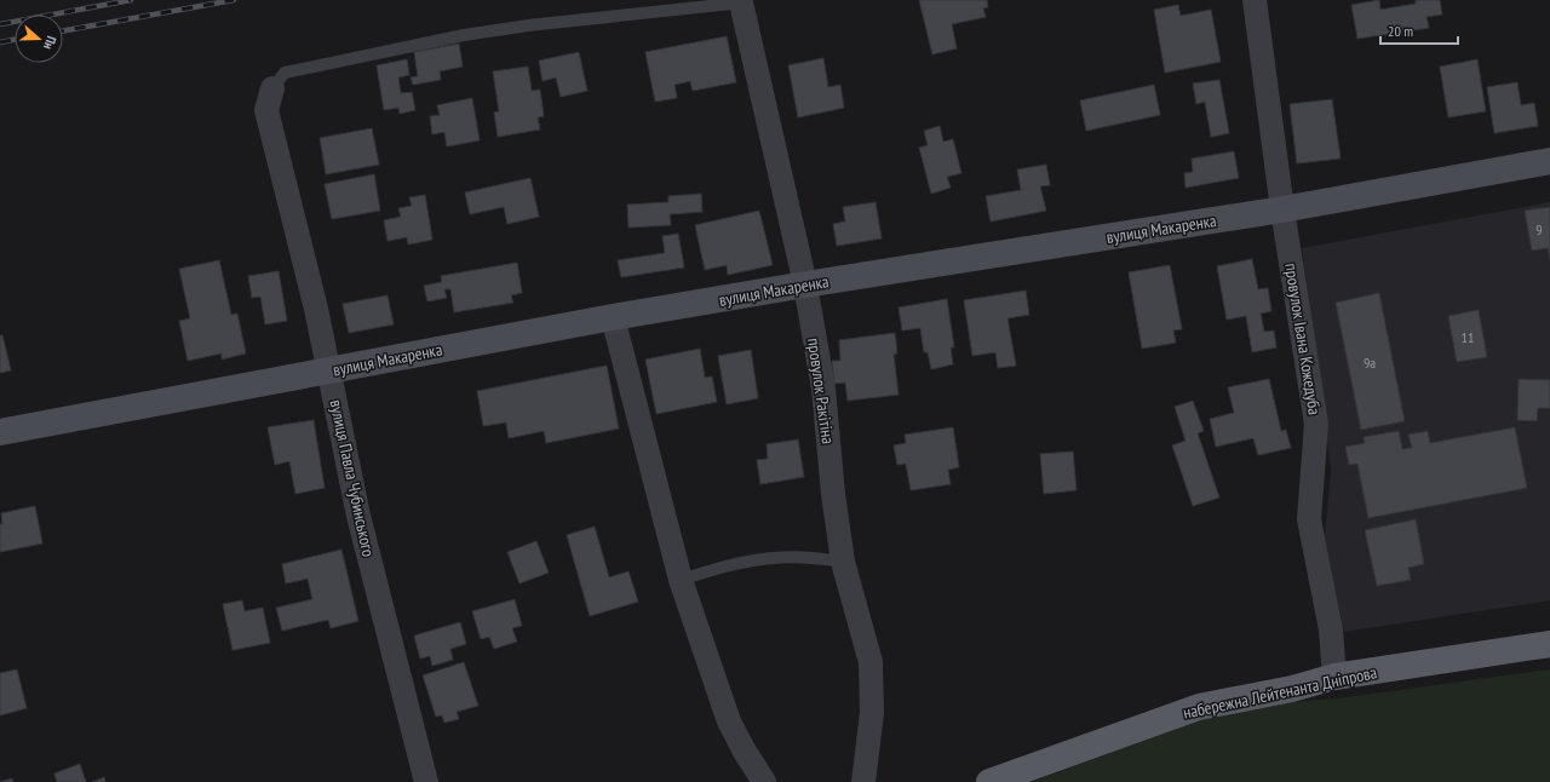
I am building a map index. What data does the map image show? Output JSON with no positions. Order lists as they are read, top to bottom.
{
  "streets": {
    "main road": ["вулиця Макаренка", "набережна Лейтенанта Дніпрова"],
    "street": ["провулок Івана Кожедуба", "провулок Ракітіна", "вулиця Павла Чубинського"]
  },
  "crossings": [
    ["вулиця Макаренка", "провулок Івана Кожедуба"],
    ["вулиця Макаренка", "провулок Ракітіна"],
    ["вулиця Макаренка", "вулиця Павла Чубинського"],
    ["провулок Івана Кожедуба", "набережна Лейтенанта Дніпрова"]
  ],
  "house_numbers": ["9", "11", "9а"],
  "scale_bar": "20 m",
  "north": "right"
}
